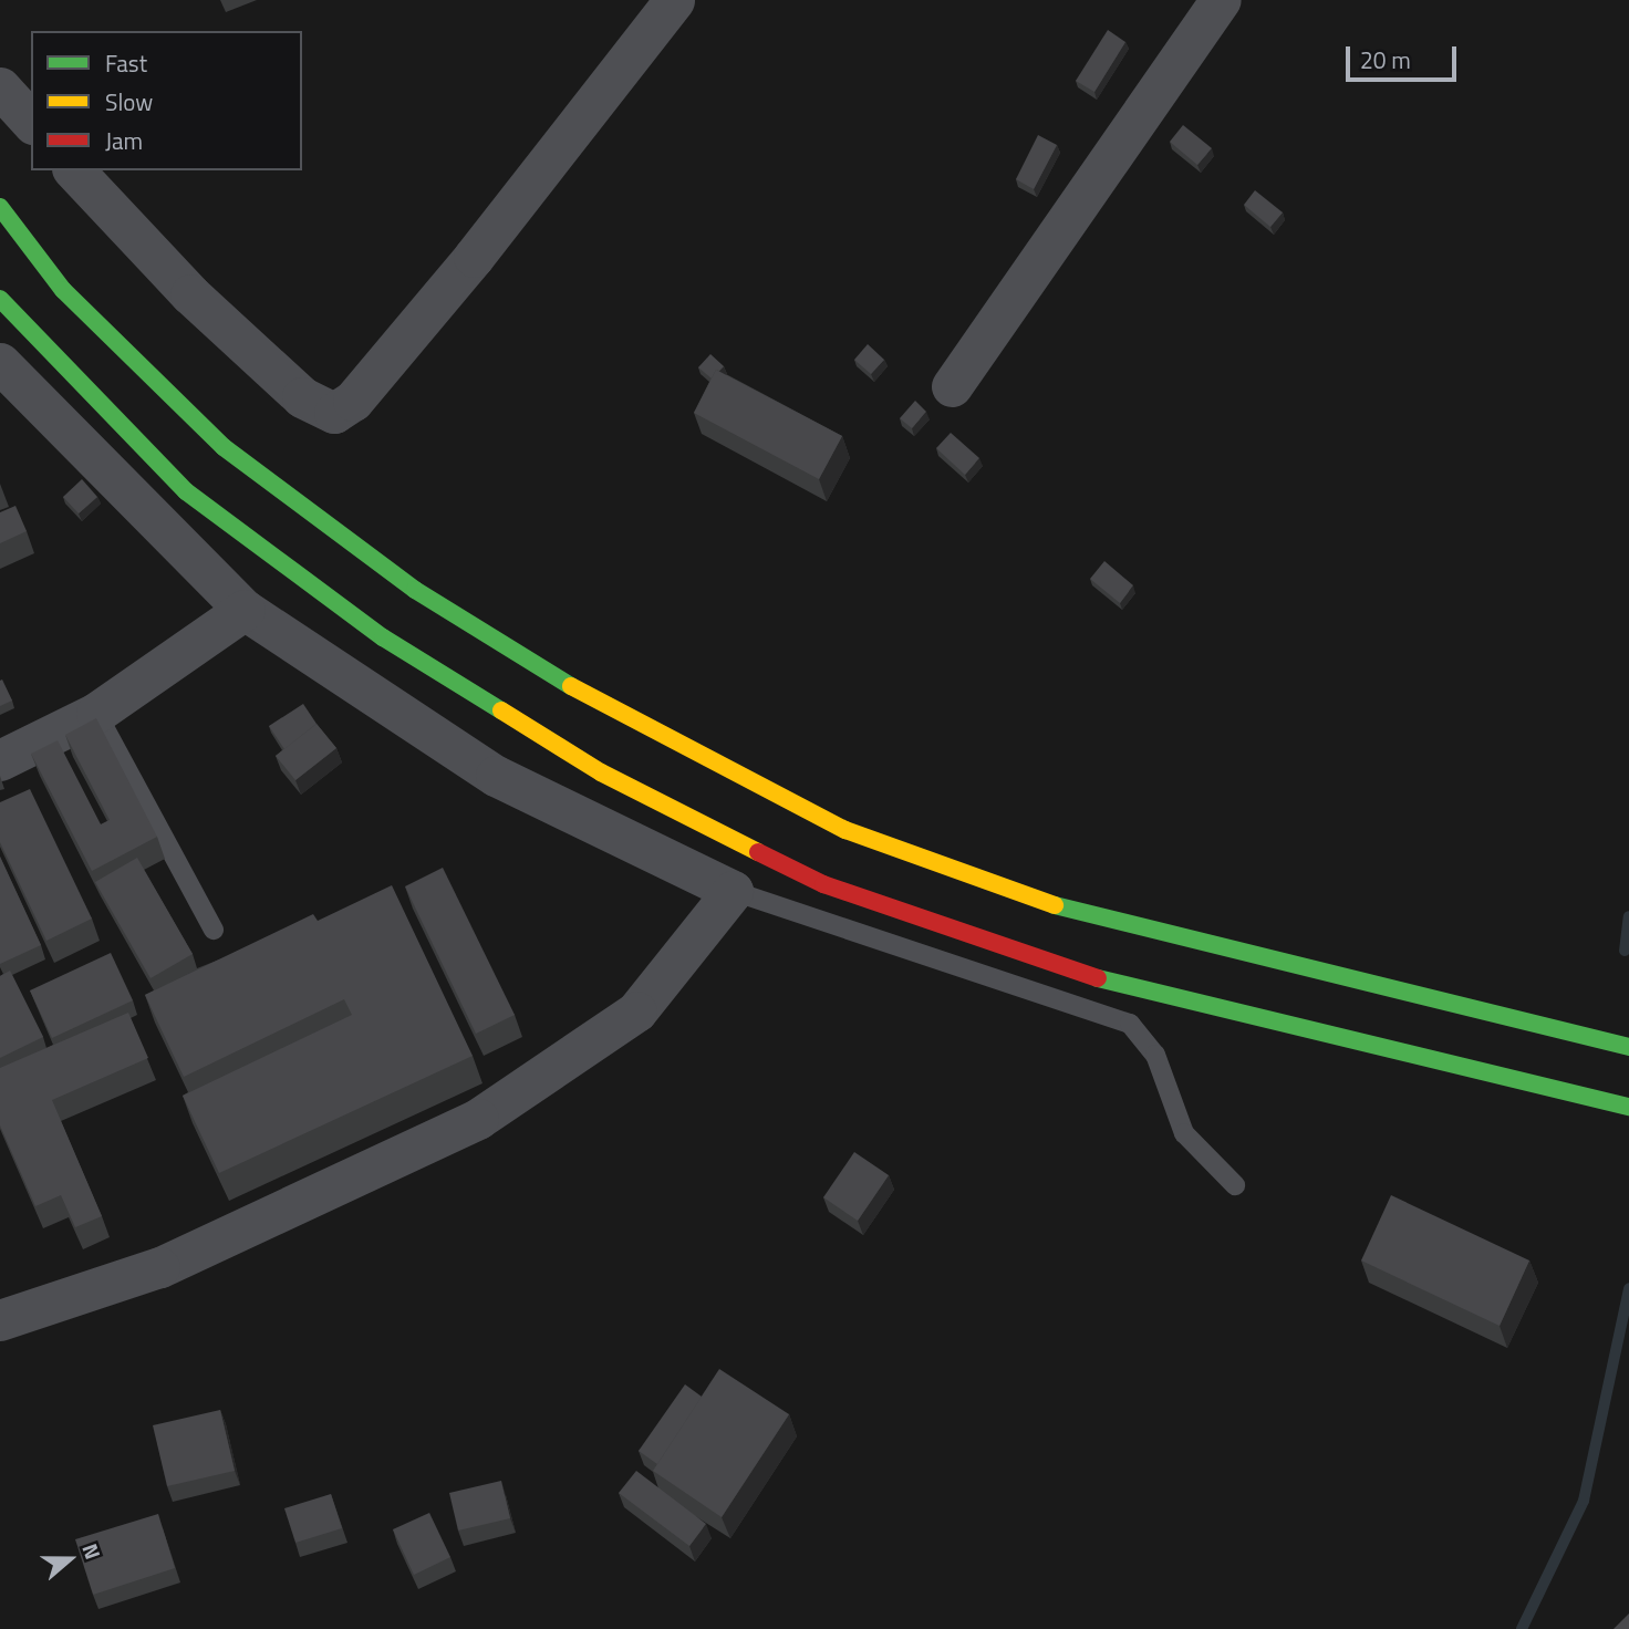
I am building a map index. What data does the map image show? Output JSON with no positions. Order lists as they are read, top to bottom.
{
  "legend": ["Fast", "Slow", "Jam"],
  "scale_bar": "20 m",
  "north": "right"
}
